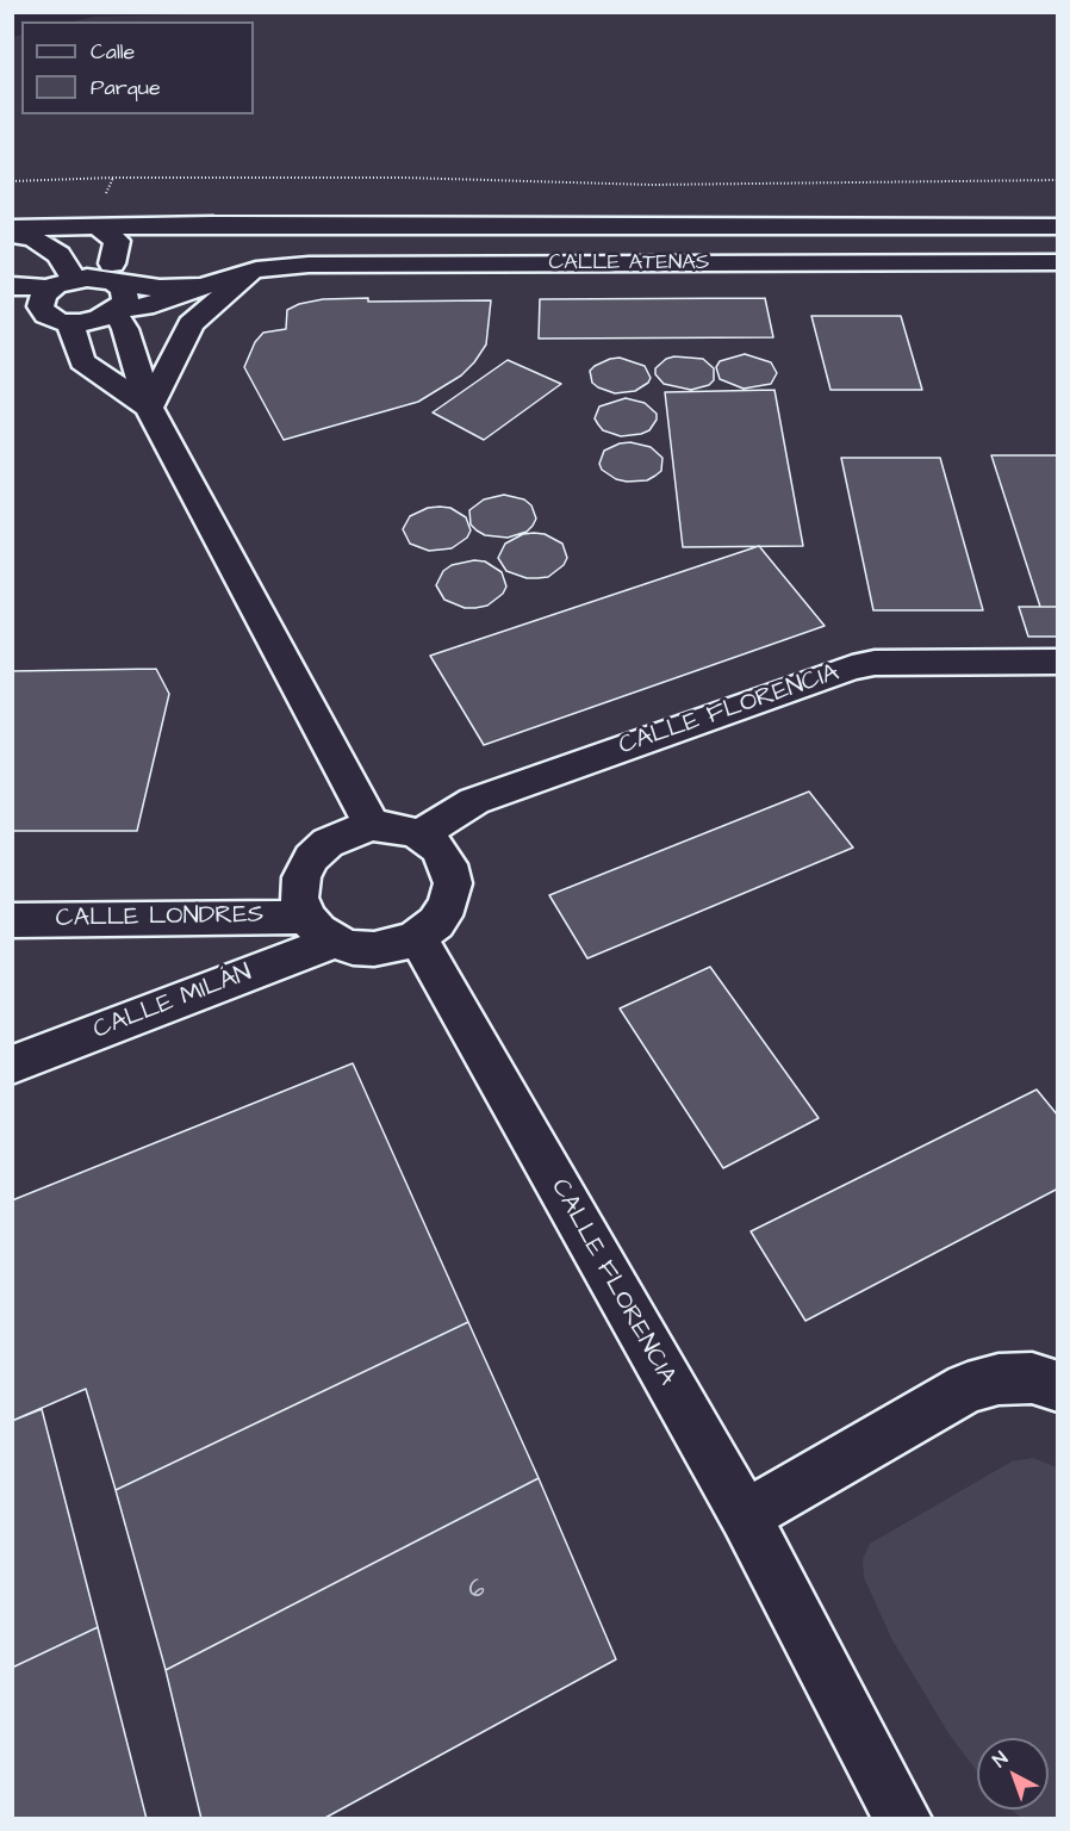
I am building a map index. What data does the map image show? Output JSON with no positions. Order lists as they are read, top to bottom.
{
  "streets": {
    "street": [
      "CALLE ATENAS",
      "CALLE FLORENCIA",
      "CALLE LONDRES",
      "CALLE MILÁN"
    ]
  },
  "crossings": [
    ["CALLE FLORENCIA", "CALLE LONDRES"],
    ["CALLE FLORENCIA", "CALLE MILÁN"],
    ["CALLE LONDRES", "CALLE MILÁN"]
  ],
  "house_numbers": ["6"],
  "legend": ["Calle", "Parque"],
  "north": "top left"
}
